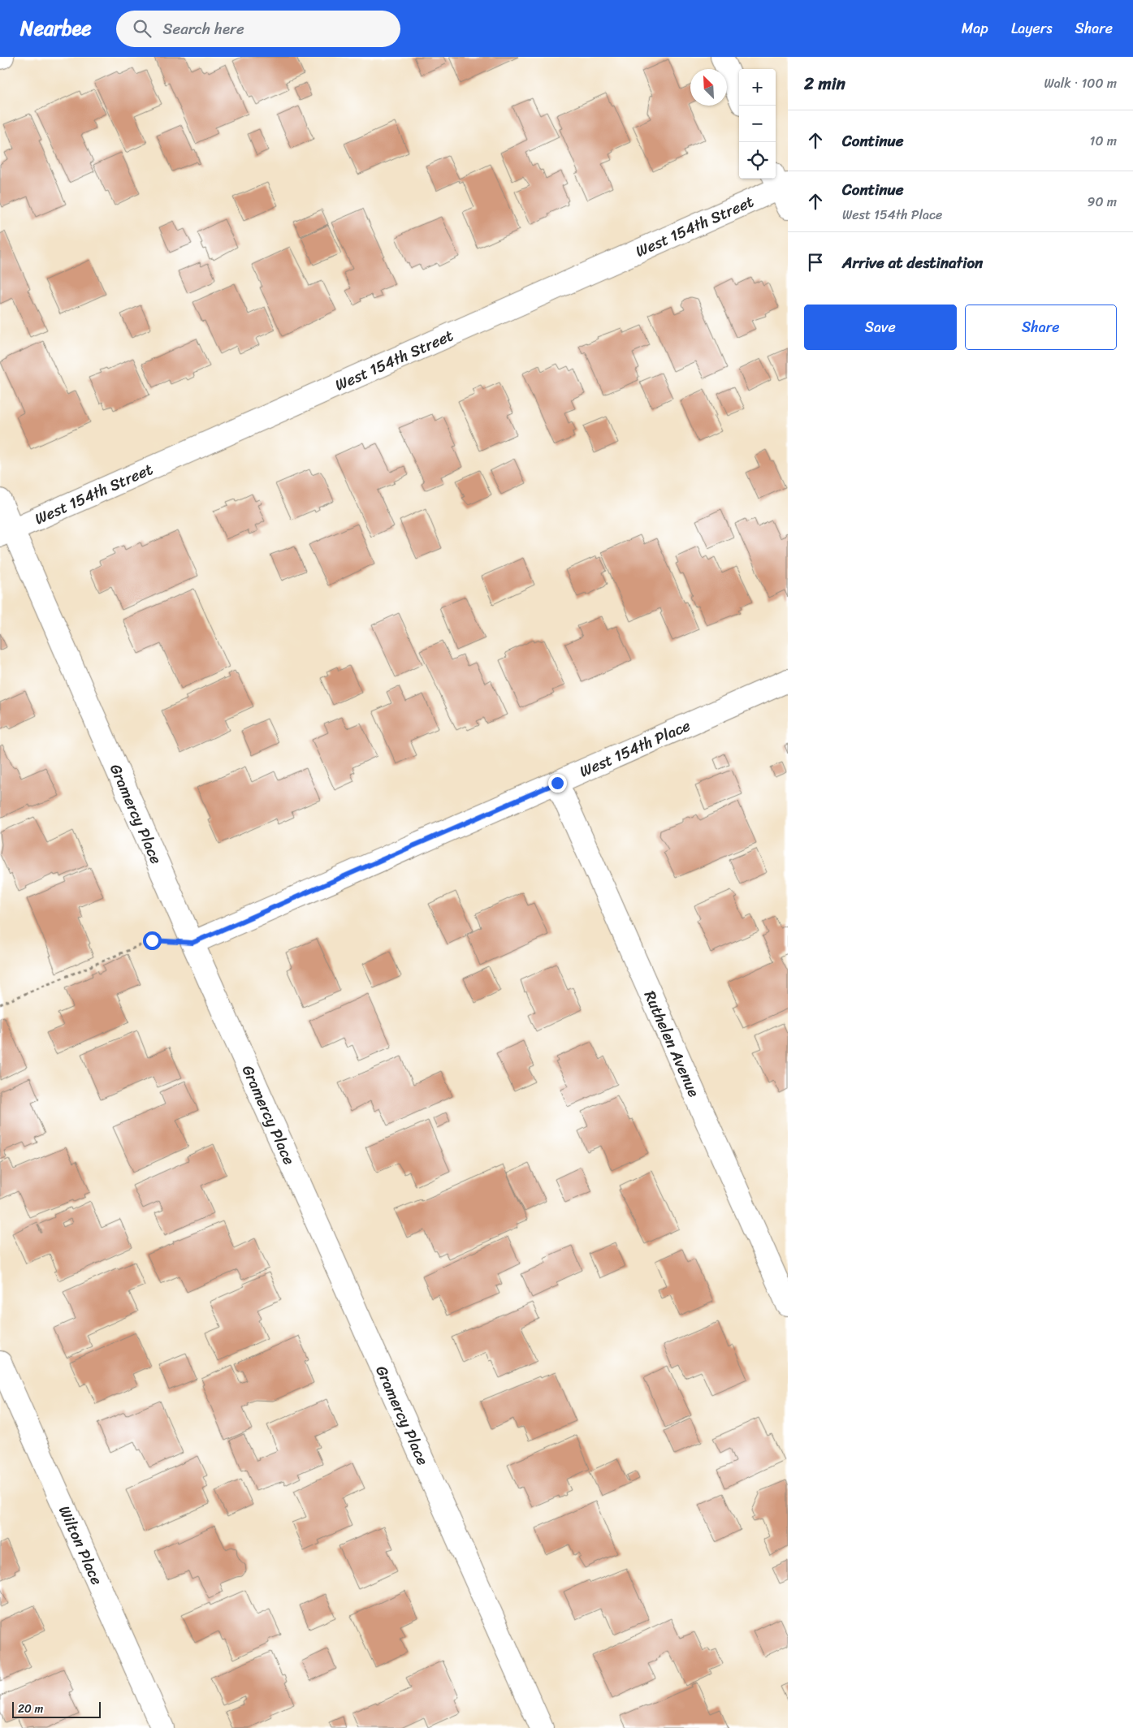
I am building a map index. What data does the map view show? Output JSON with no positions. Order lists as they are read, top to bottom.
{
  "streets": {
    "street": [
      "West 154th Street",
      "West 154th Place",
      "Gramercy Place",
      "Ruthelen Avenue",
      "Wilton Place"
    ]
  },
  "crossings": [
    ["West 154th Street", "Gramercy Place"],
    ["West 154th Place", "Gramercy Place"],
    ["West 154th Place", "Ruthelen Avenue"]
  ],
  "scale_bar": "20 m",
  "north": "top left",
  "page": {
    "header": "Nearbee",
    "search": "Search here",
    "nav": ["Map", "Layers", "Share"],
    "heading": ["2 min", "Walk · 100 m"],
    "map_buttons": ["+", "−"],
    "list": [
      ["Continue", "10 m"],
      ["Continue", "West 154th Place", "90 m"],
      "Arrive at destination"
    ],
    "buttons": ["Save", "Share"],
    "scale": "20 m"
  }
}
